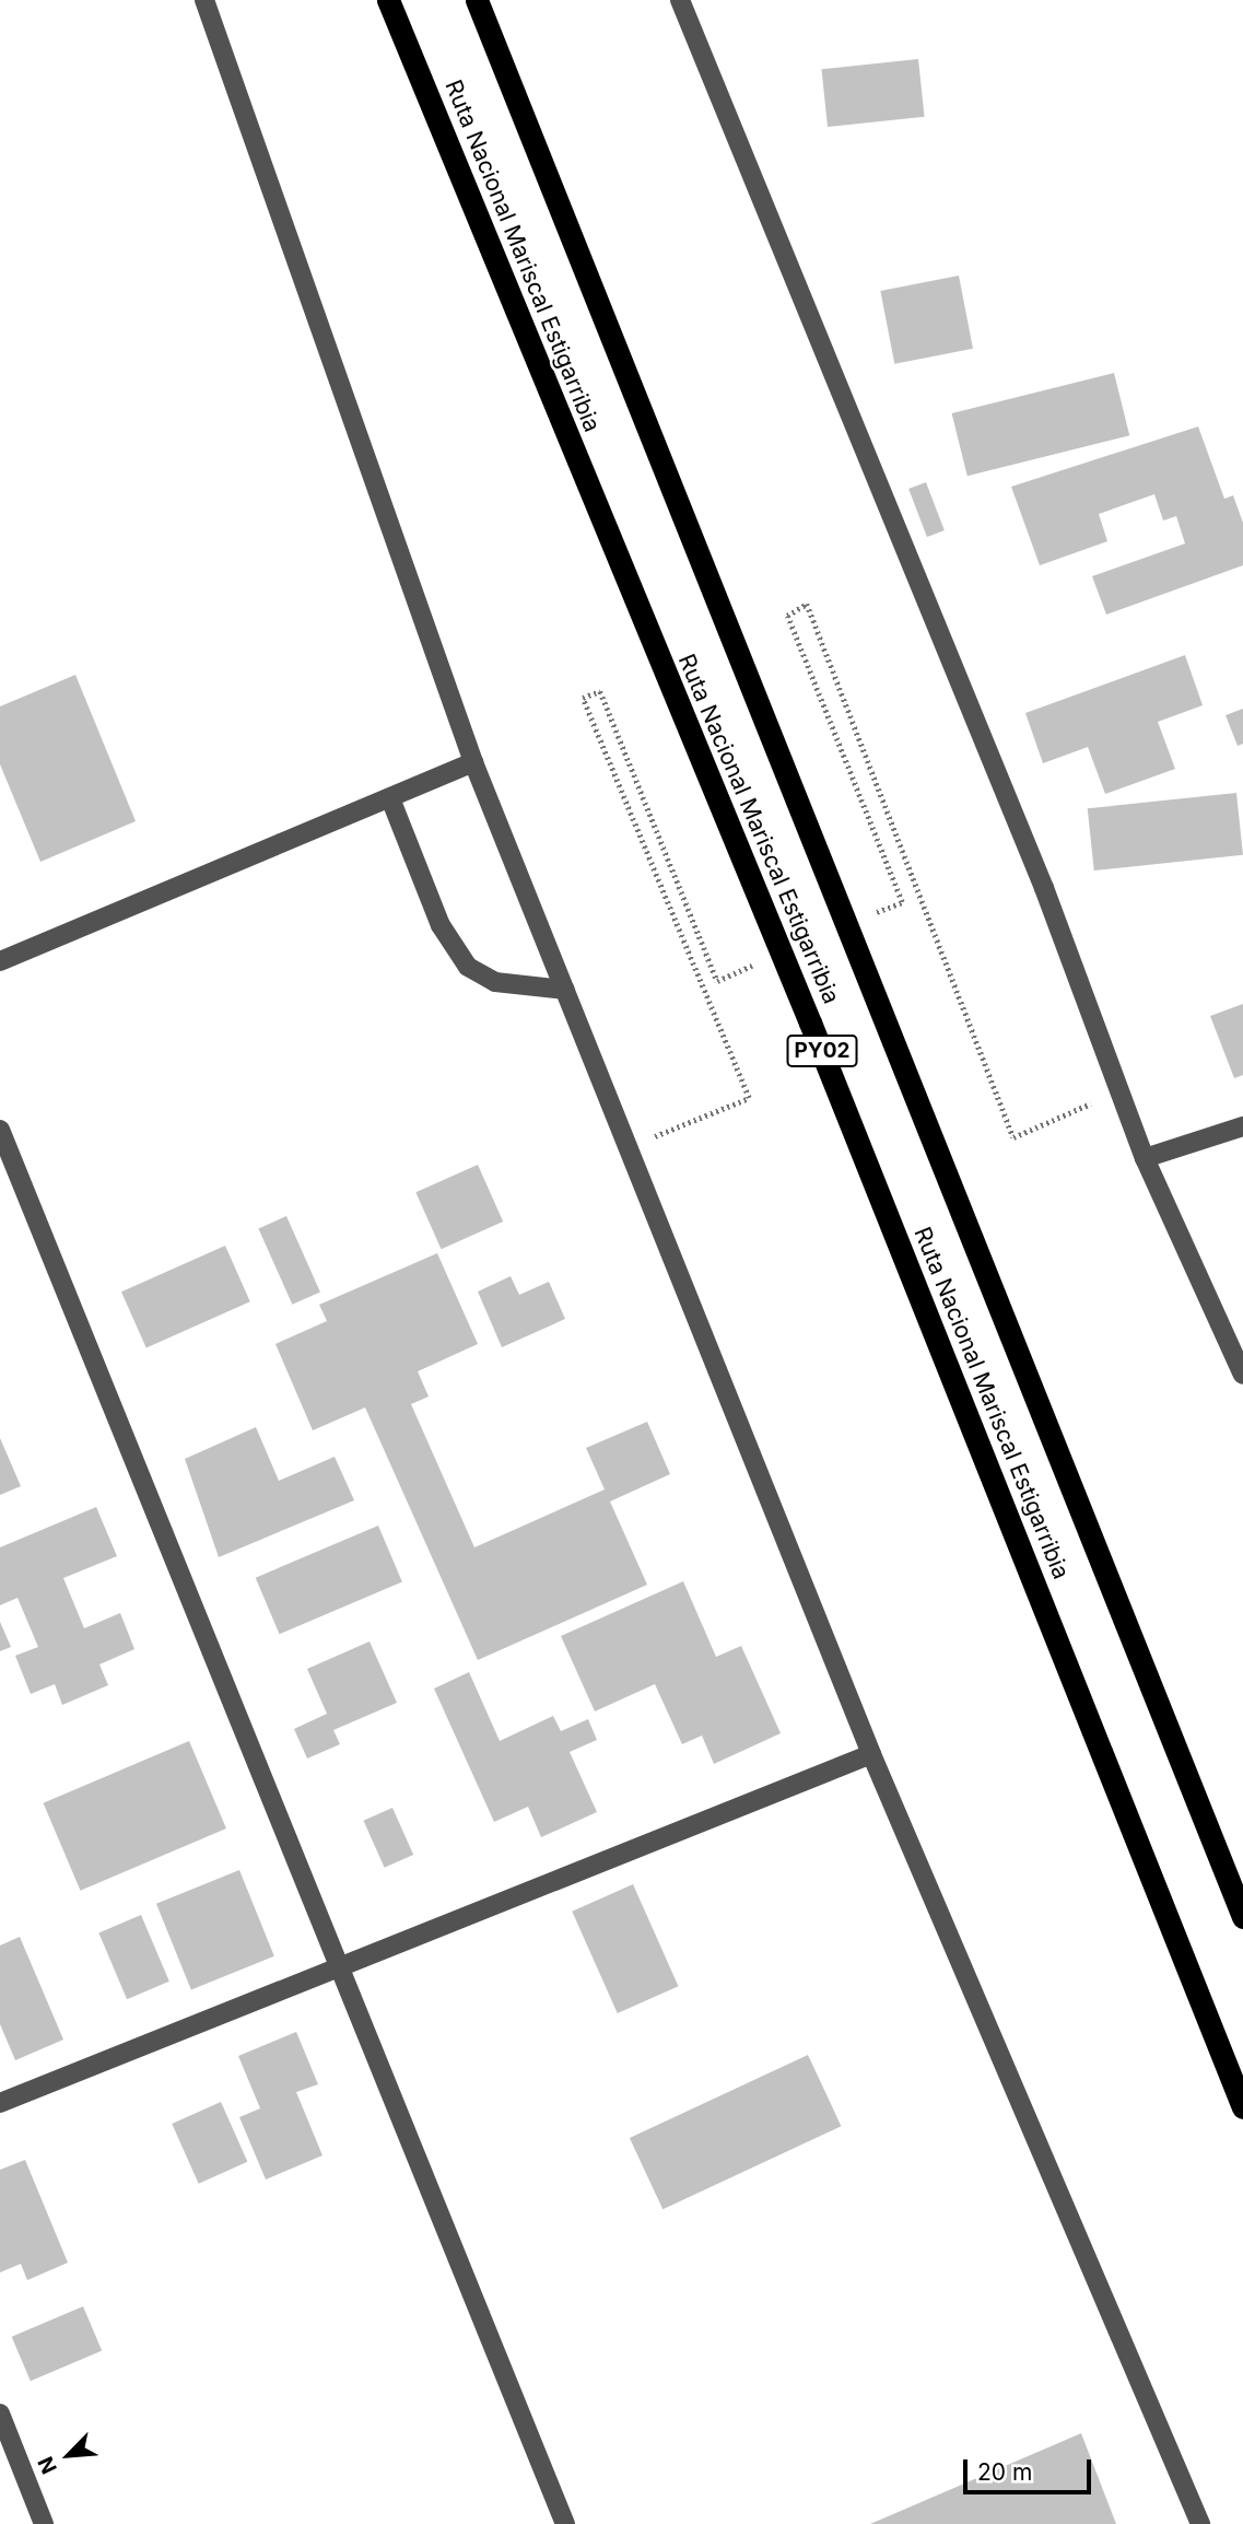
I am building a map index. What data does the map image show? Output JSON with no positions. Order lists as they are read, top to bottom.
{
  "streets": {
    "highway": ["Ruta Nacional Mariscal Estigarribia", "PY02"]
  },
  "scale_bar": "20 m",
  "north": "bottom left"
}
